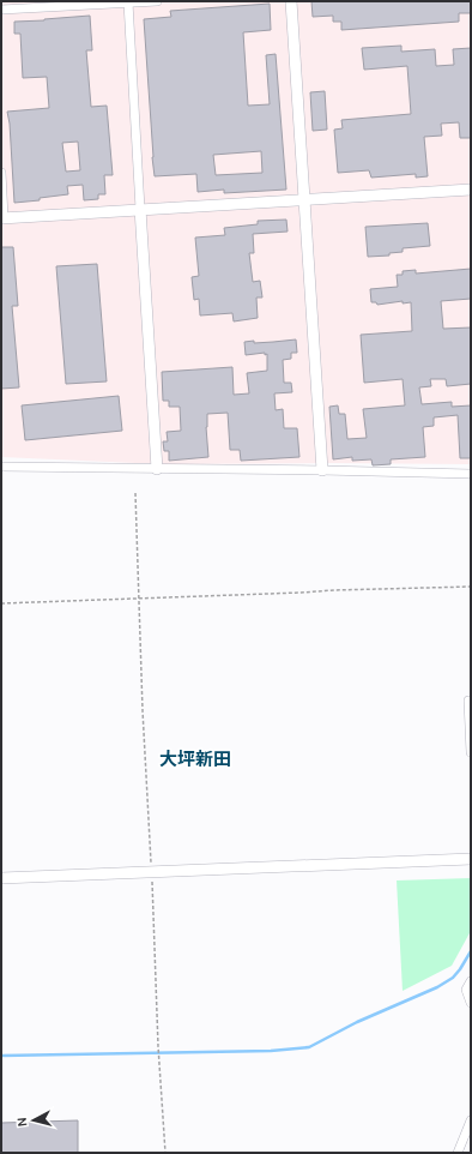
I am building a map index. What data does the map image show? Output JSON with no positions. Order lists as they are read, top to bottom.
{
  "districts": ["大坪新田"],
  "north": "left"
}
